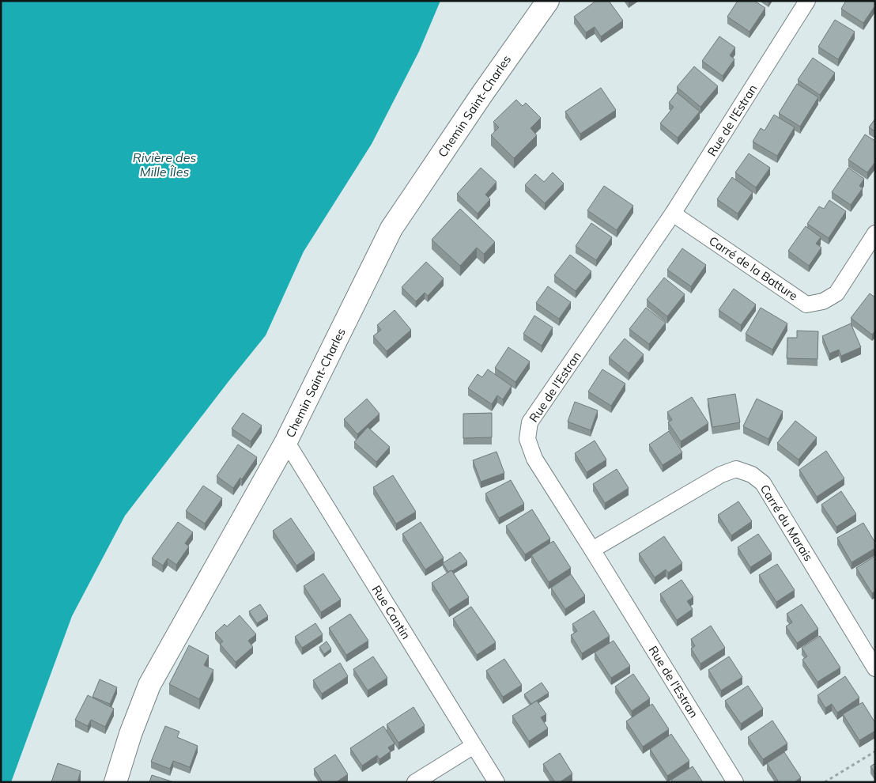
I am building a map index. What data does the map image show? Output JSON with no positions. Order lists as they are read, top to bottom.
{
  "streets": {
    "main road": ["Chemin Saint-Charles"],
    "street": [
      "Rue de l'Estran",
      "Carré de la Batture",
      "Carré du Marais",
      "Rue Cantin"
    ]
  },
  "crossings": [
    ["Chemin Saint-Charles", "Rue Cantin"],
    ["Rue de l'Estran", "Carré de la Batture"],
    ["Rue de l'Estran", "Carré du Marais"]
  ],
  "water": ["Rivière des Mille Îles"]
}
